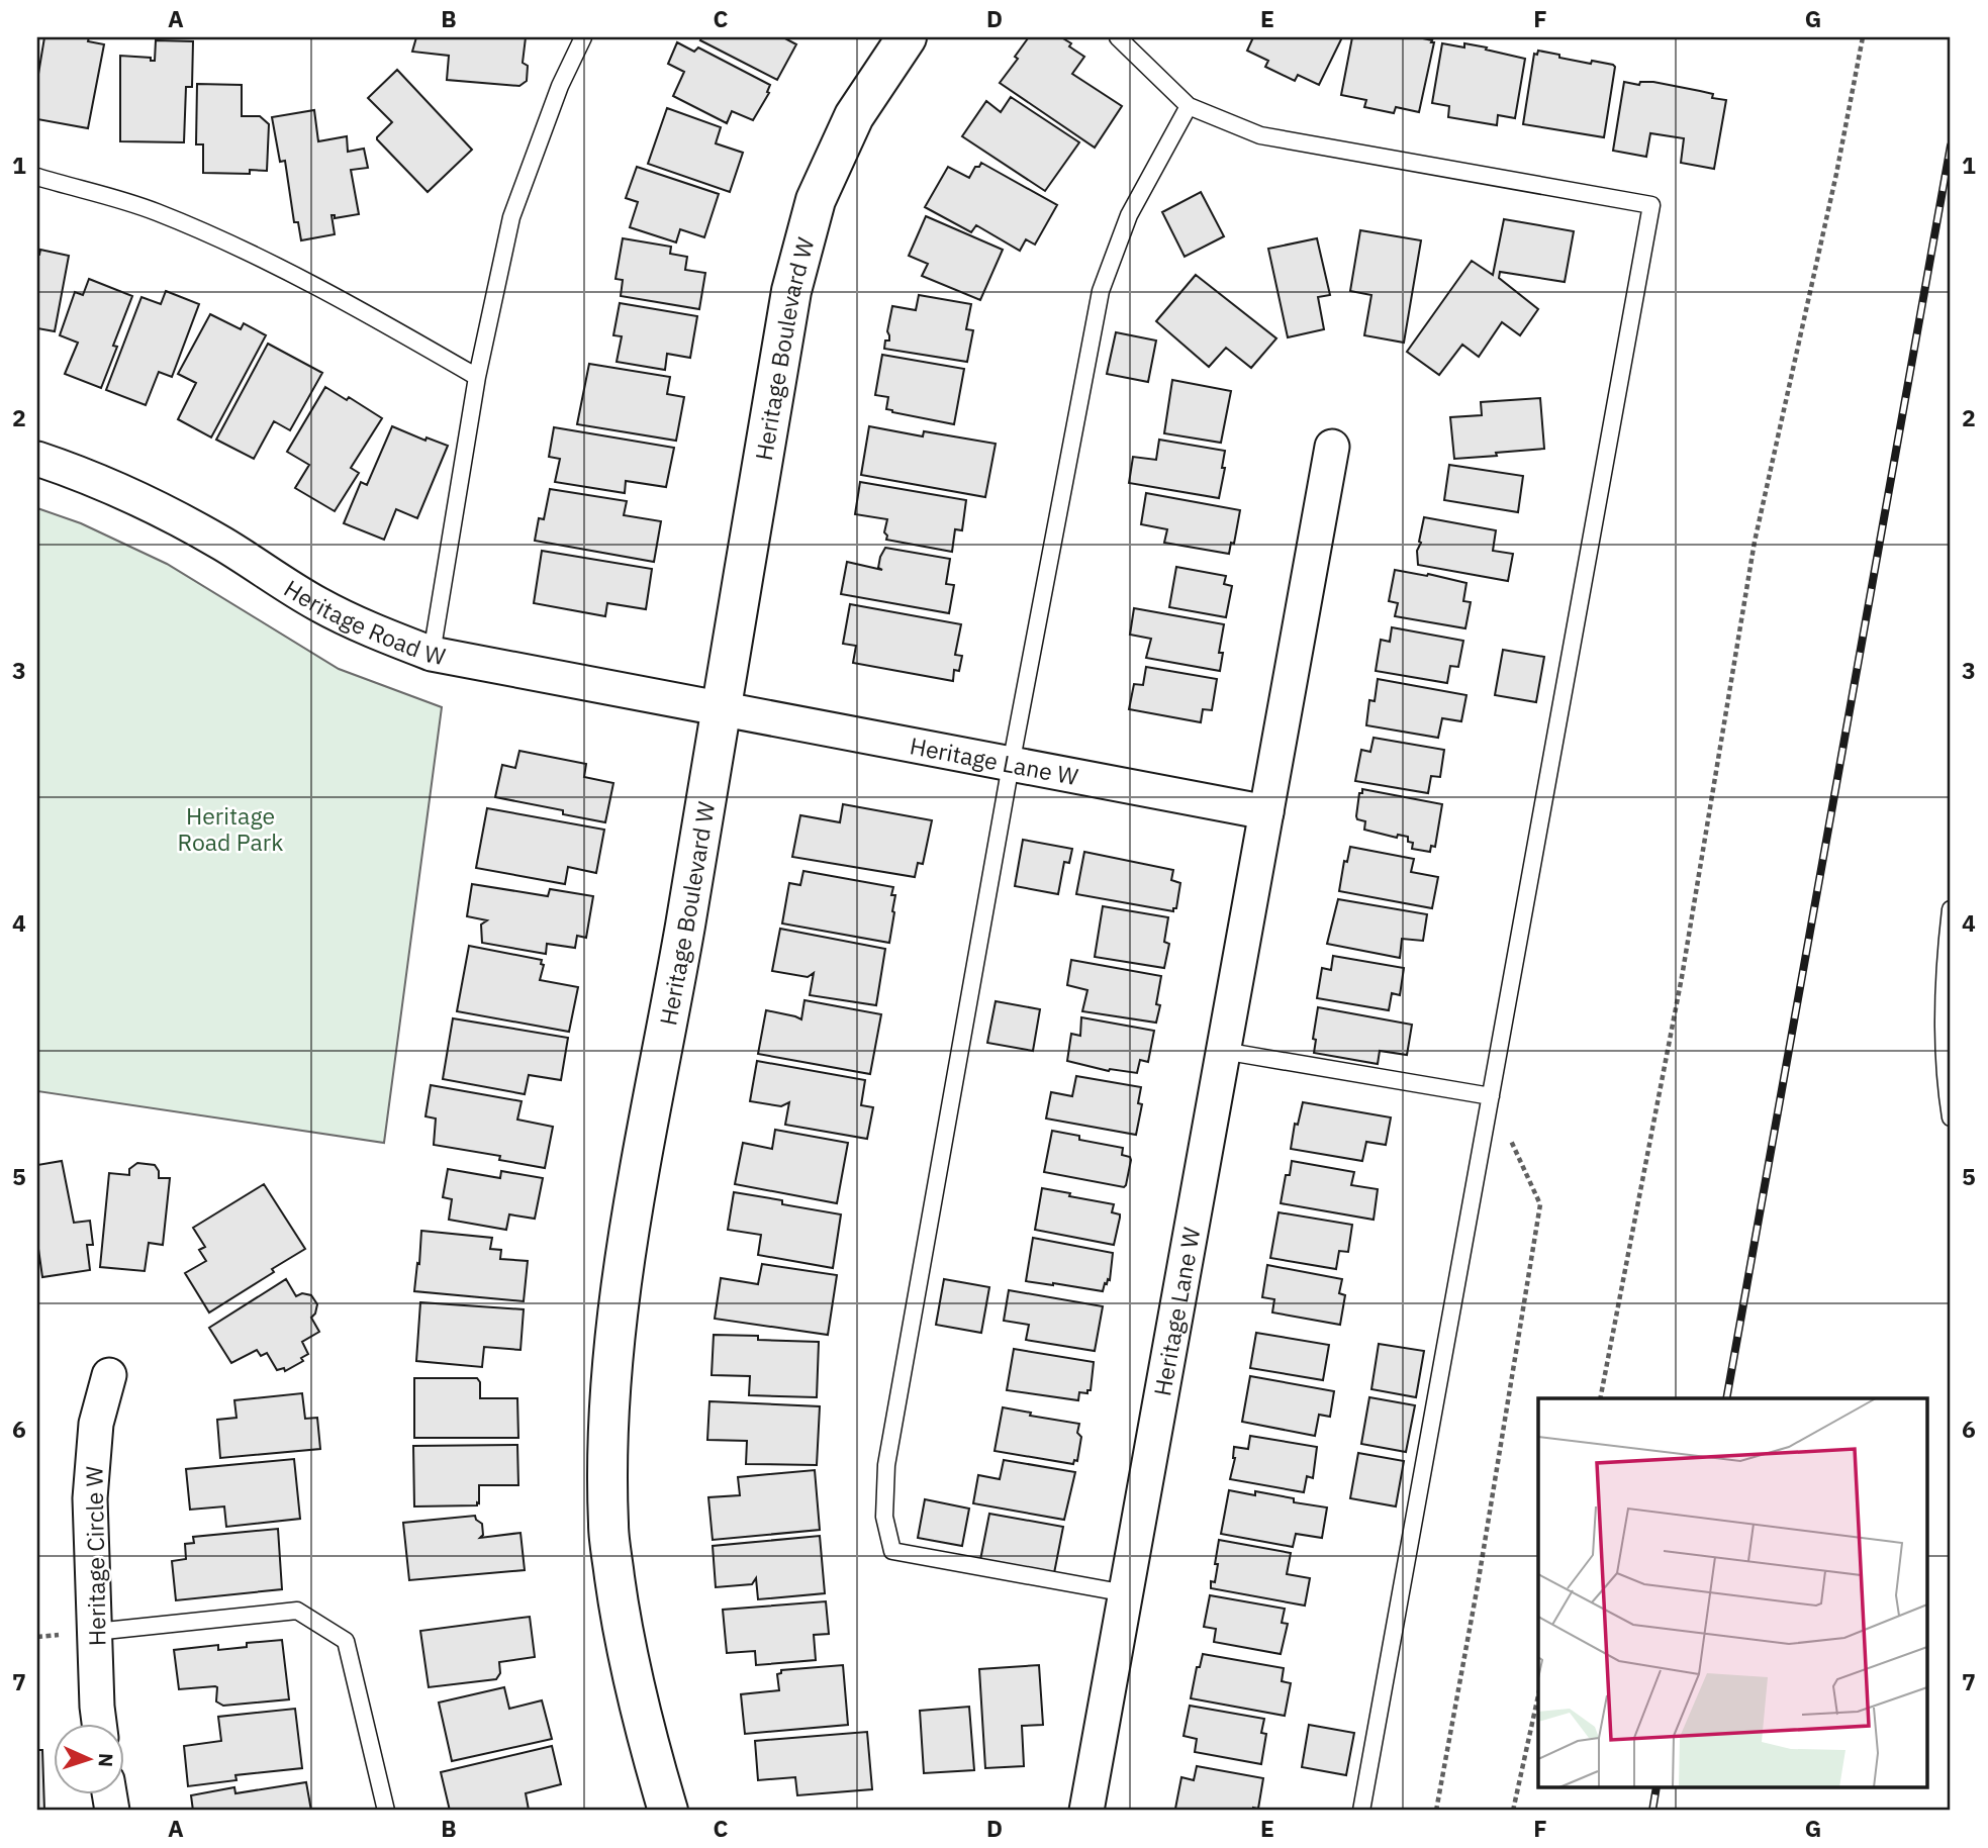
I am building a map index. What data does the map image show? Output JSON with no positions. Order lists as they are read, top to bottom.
{
  "streets": {
    "street": [
      "Heritage Boulevard W",
      "Heritage Road W",
      "Heritage Lane W",
      "Heritage Circle W"
    ]
  },
  "crossings": [
    ["Heritage Boulevard W", "Heritage Road W"],
    ["Heritage Boulevard W", "Heritage Lane W"],
    ["Heritage Road W", "Heritage Lane W"]
  ],
  "parks": ["Heritage Road Park"],
  "north": "right",
  "grid": {
    "columns": [
      "A",
      "B",
      "C",
      "D",
      "E",
      "F",
      "G"
    ],
    "rows": [
      "1",
      "2",
      "3",
      "4",
      "5",
      "6",
      "7"
    ]
  }
}
